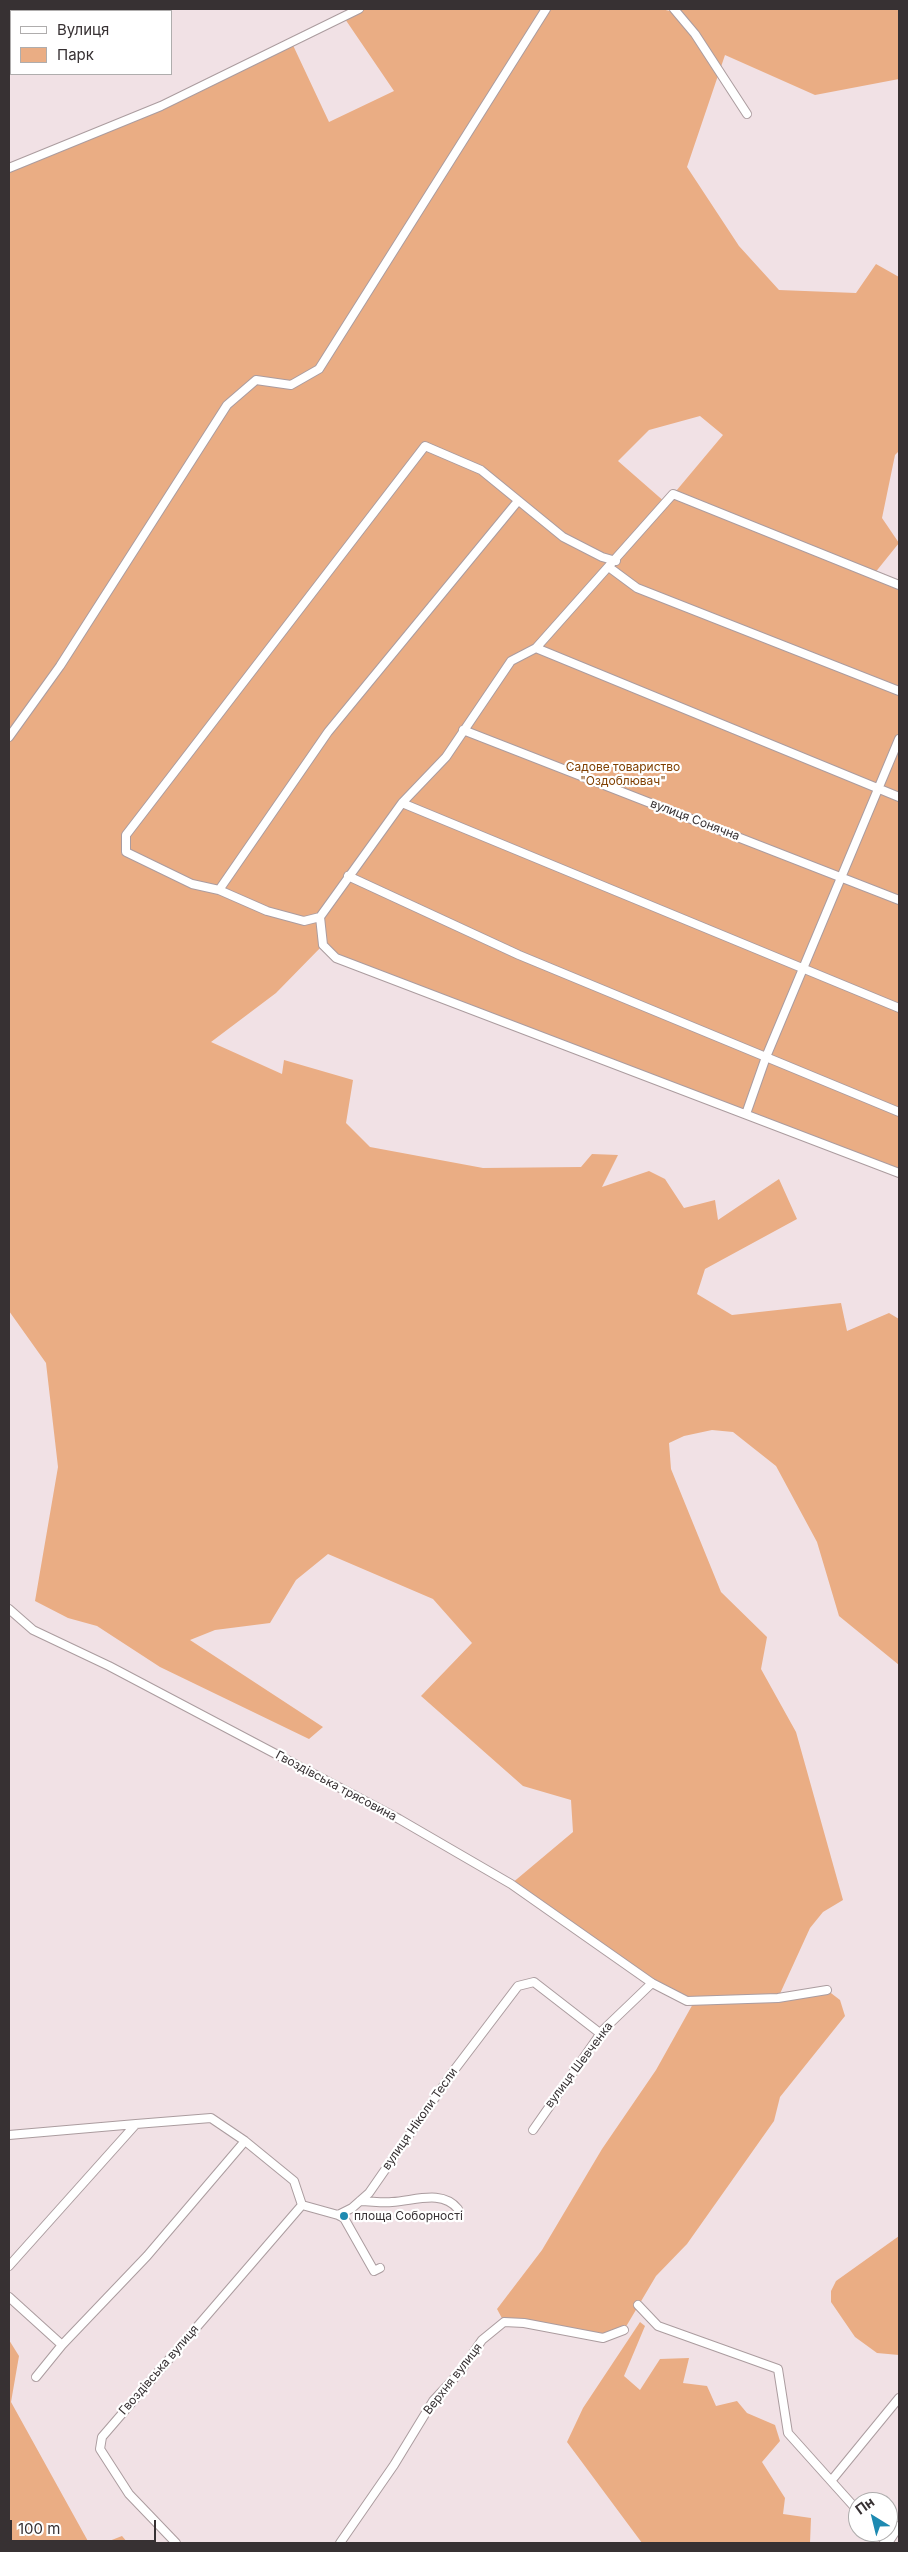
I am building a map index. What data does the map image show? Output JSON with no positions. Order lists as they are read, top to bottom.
{
  "streets": {
    "street": [
      "вулиця Сонячна",
      "Гвоздівська трясовина",
      "вулиця Шевченка",
      "вулиця Ніколи Тесли",
      "Гвоздівська вулиця",
      "Верхня вулиця"
    ]
  },
  "crossings": [
    ["Гвоздівська трясовина", "вулиця Шевченка"],
    ["вулиця Шевченка", "вулиця Ніколи Тесли"]
  ],
  "parks": ["Садове товариство \"Оздоблювач\""],
  "places": ["площа Соборності"],
  "legend": ["Вулиця", "Парк"],
  "scale_bar": "100 m",
  "north": "top left"
}
